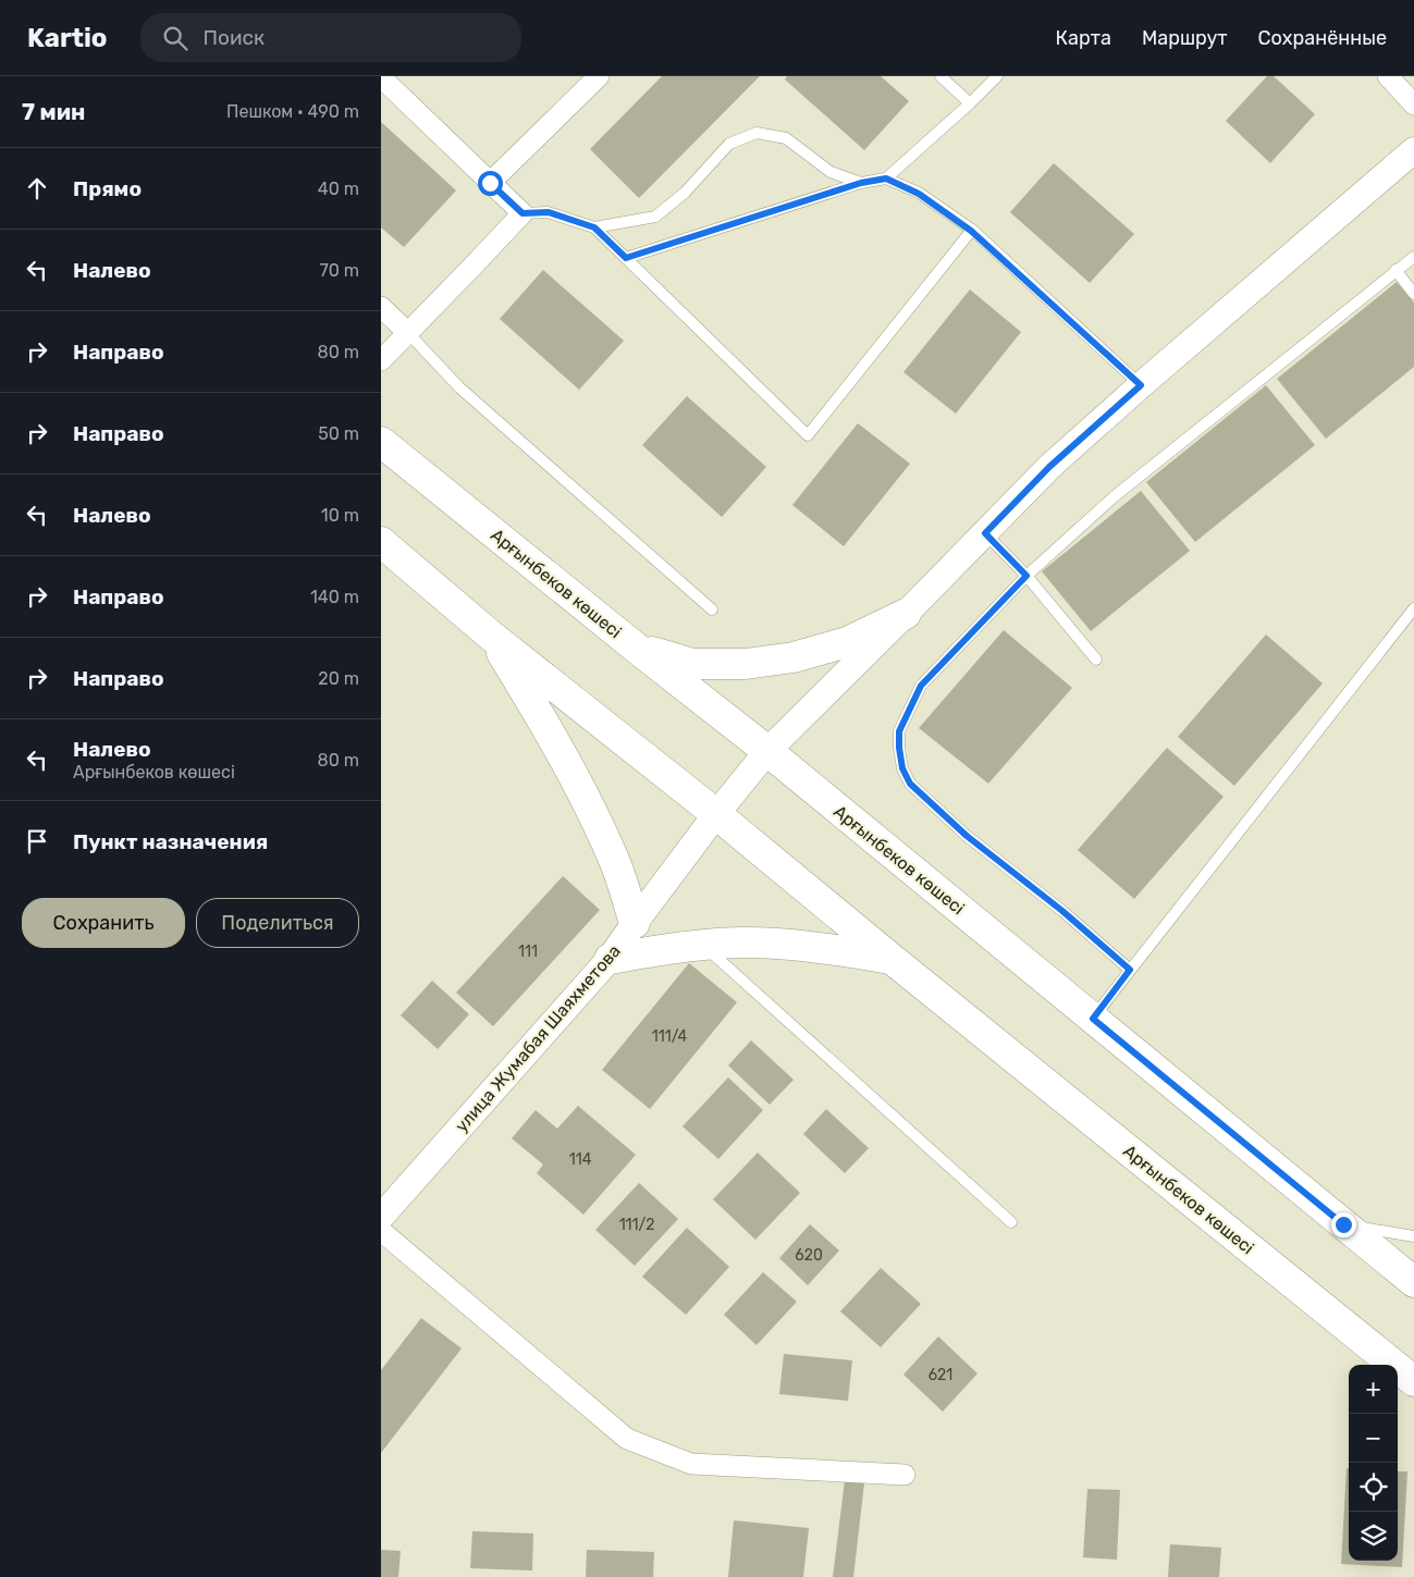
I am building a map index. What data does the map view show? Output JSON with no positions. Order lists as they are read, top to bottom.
{
  "streets": {
    "main road": ["Арғынбеков көшесі"],
    "street": ["улица Жумабая Шаяхметова"]
  },
  "crossings": [
    ["Арғынбеков көшесі", "улица Жумабая Шаяхметова"]
  ],
  "house_numbers": [
    "111",
    "111/4",
    "114",
    "111/2",
    "620",
    "621"
  ],
  "page": {
    "header": "Kartio",
    "search": "Поиск",
    "nav": ["Карта", "Маршрут", "Сохранённые"],
    "heading": ["7 мин", "Пешком · 490 m"],
    "list": [
      ["Прямо", "40 m"],
      ["Налево", "70 m"],
      ["Направо", "80 m"],
      ["Направо", "50 m"],
      ["Налево", "10 m"],
      ["Направо", "140 m"],
      ["Направо", "20 m"],
      ["Налево", "Арғынбеков көшесі", "80 m"],
      "Пункт назначения"
    ],
    "buttons": ["Сохранить", "Поделиться"],
    "map_buttons": ["+", "−"]
  }
}
